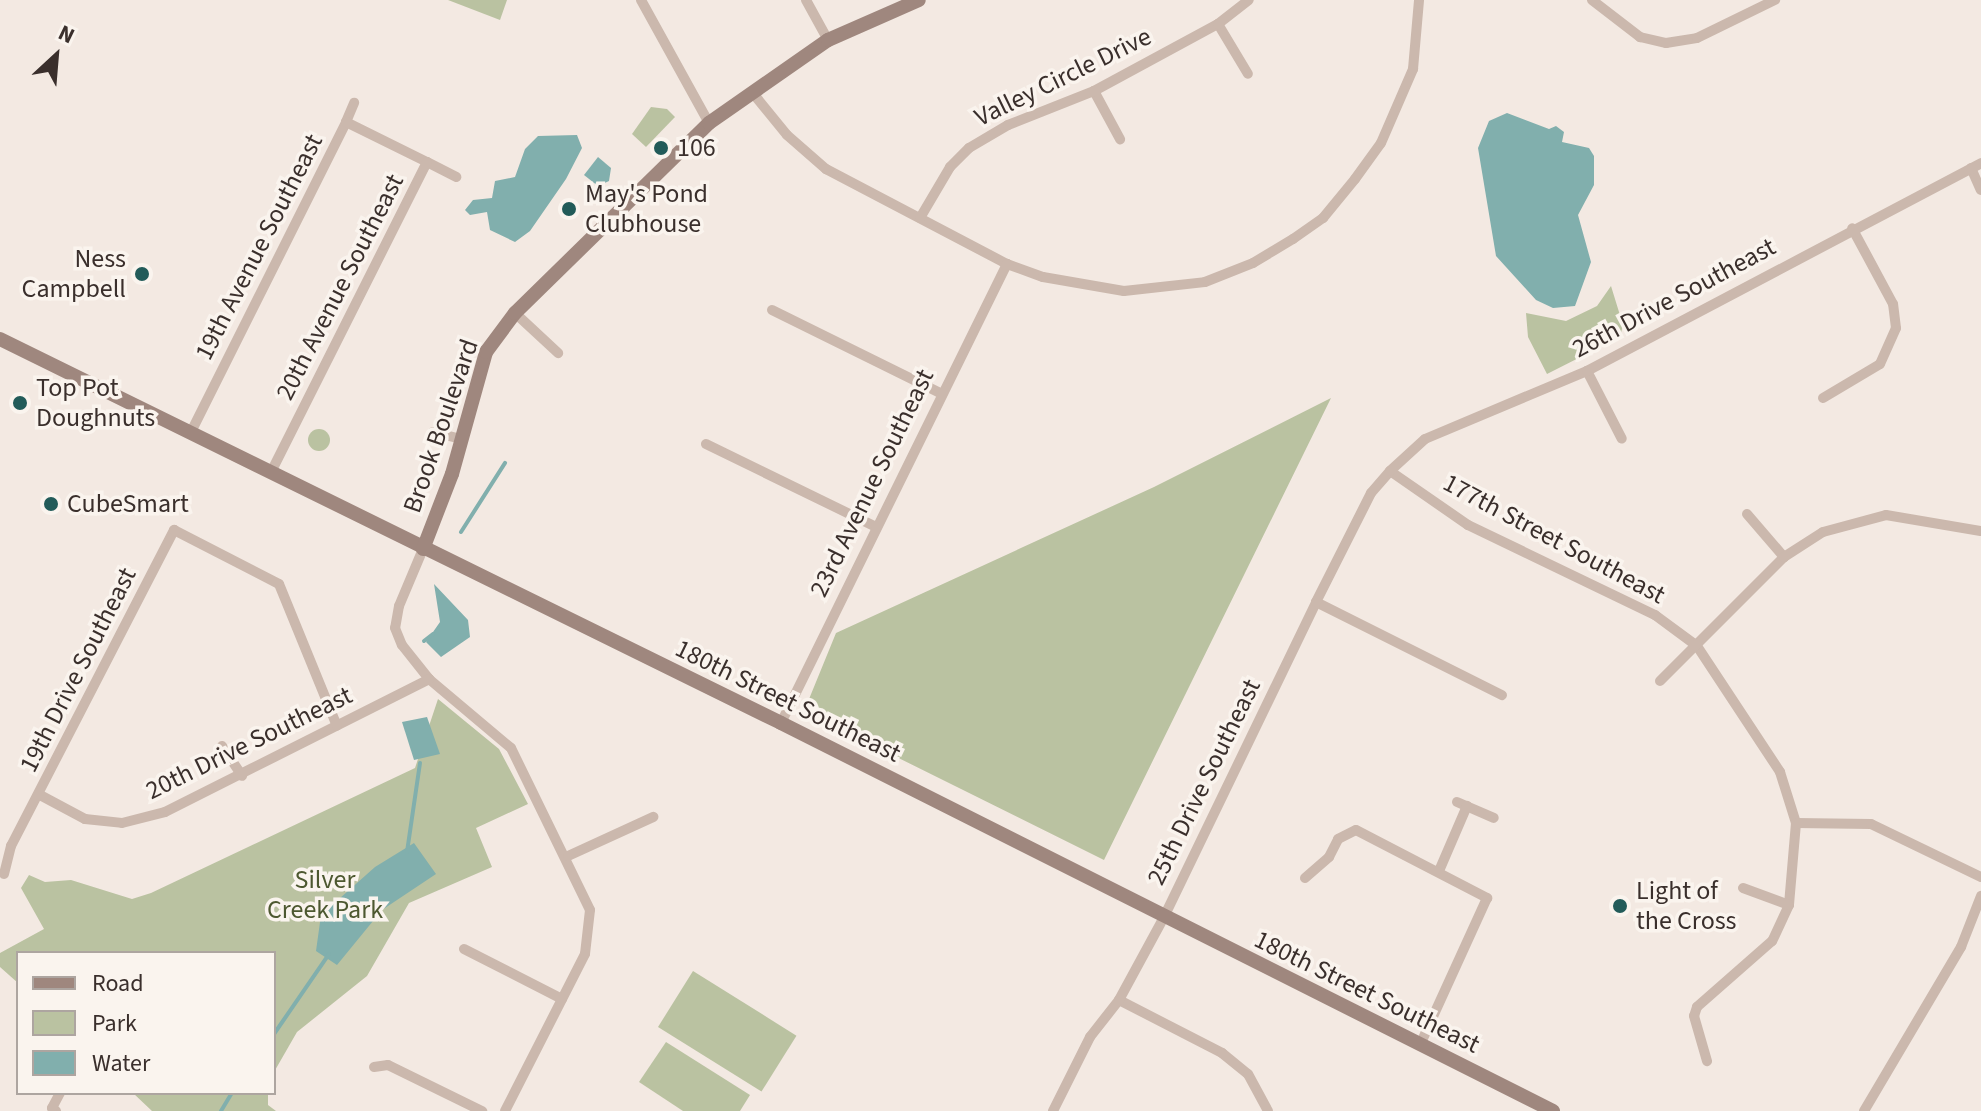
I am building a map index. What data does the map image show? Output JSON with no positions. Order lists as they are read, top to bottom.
{
  "streets": {
    "street": [
      "Valley Circle Drive",
      "19th Avenue Southeast",
      "20th Avenue Southeast",
      "26th Drive Southeast",
      "Brook Boulevard",
      "23rd Avenue Southeast",
      "177th Street Southeast",
      "19th Drive Southeast",
      "180th Street Southeast",
      "20th Drive Southeast",
      "25th Drive Southeast"
    ]
  },
  "crossings": [
    ["19th Avenue Southeast", "20th Avenue Southeast"],
    ["19th Avenue Southeast", "180th Street Southeast"],
    ["20th Avenue Southeast", "180th Street Southeast"],
    ["26th Drive Southeast", "177th Street Southeast"],
    ["26th Drive Southeast", "25th Drive Southeast"],
    ["Brook Boulevard", "180th Street Southeast"],
    ["23rd Avenue Southeast", "180th Street Southeast"],
    ["177th Street Southeast", "25th Drive Southeast"],
    ["19th Drive Southeast", "20th Drive Southeast"],
    ["180th Street Southeast", "25th Drive Southeast"]
  ],
  "parks": ["Silver Creek Park"],
  "places": [
    "106",
    "May's Pond Clubhouse",
    "Ness Campbell",
    "Top Pot Doughnuts",
    "CubeSmart",
    "Light of the Cross"
  ],
  "legend": ["Road", "Park", "Water"],
  "north": "top right"
}
